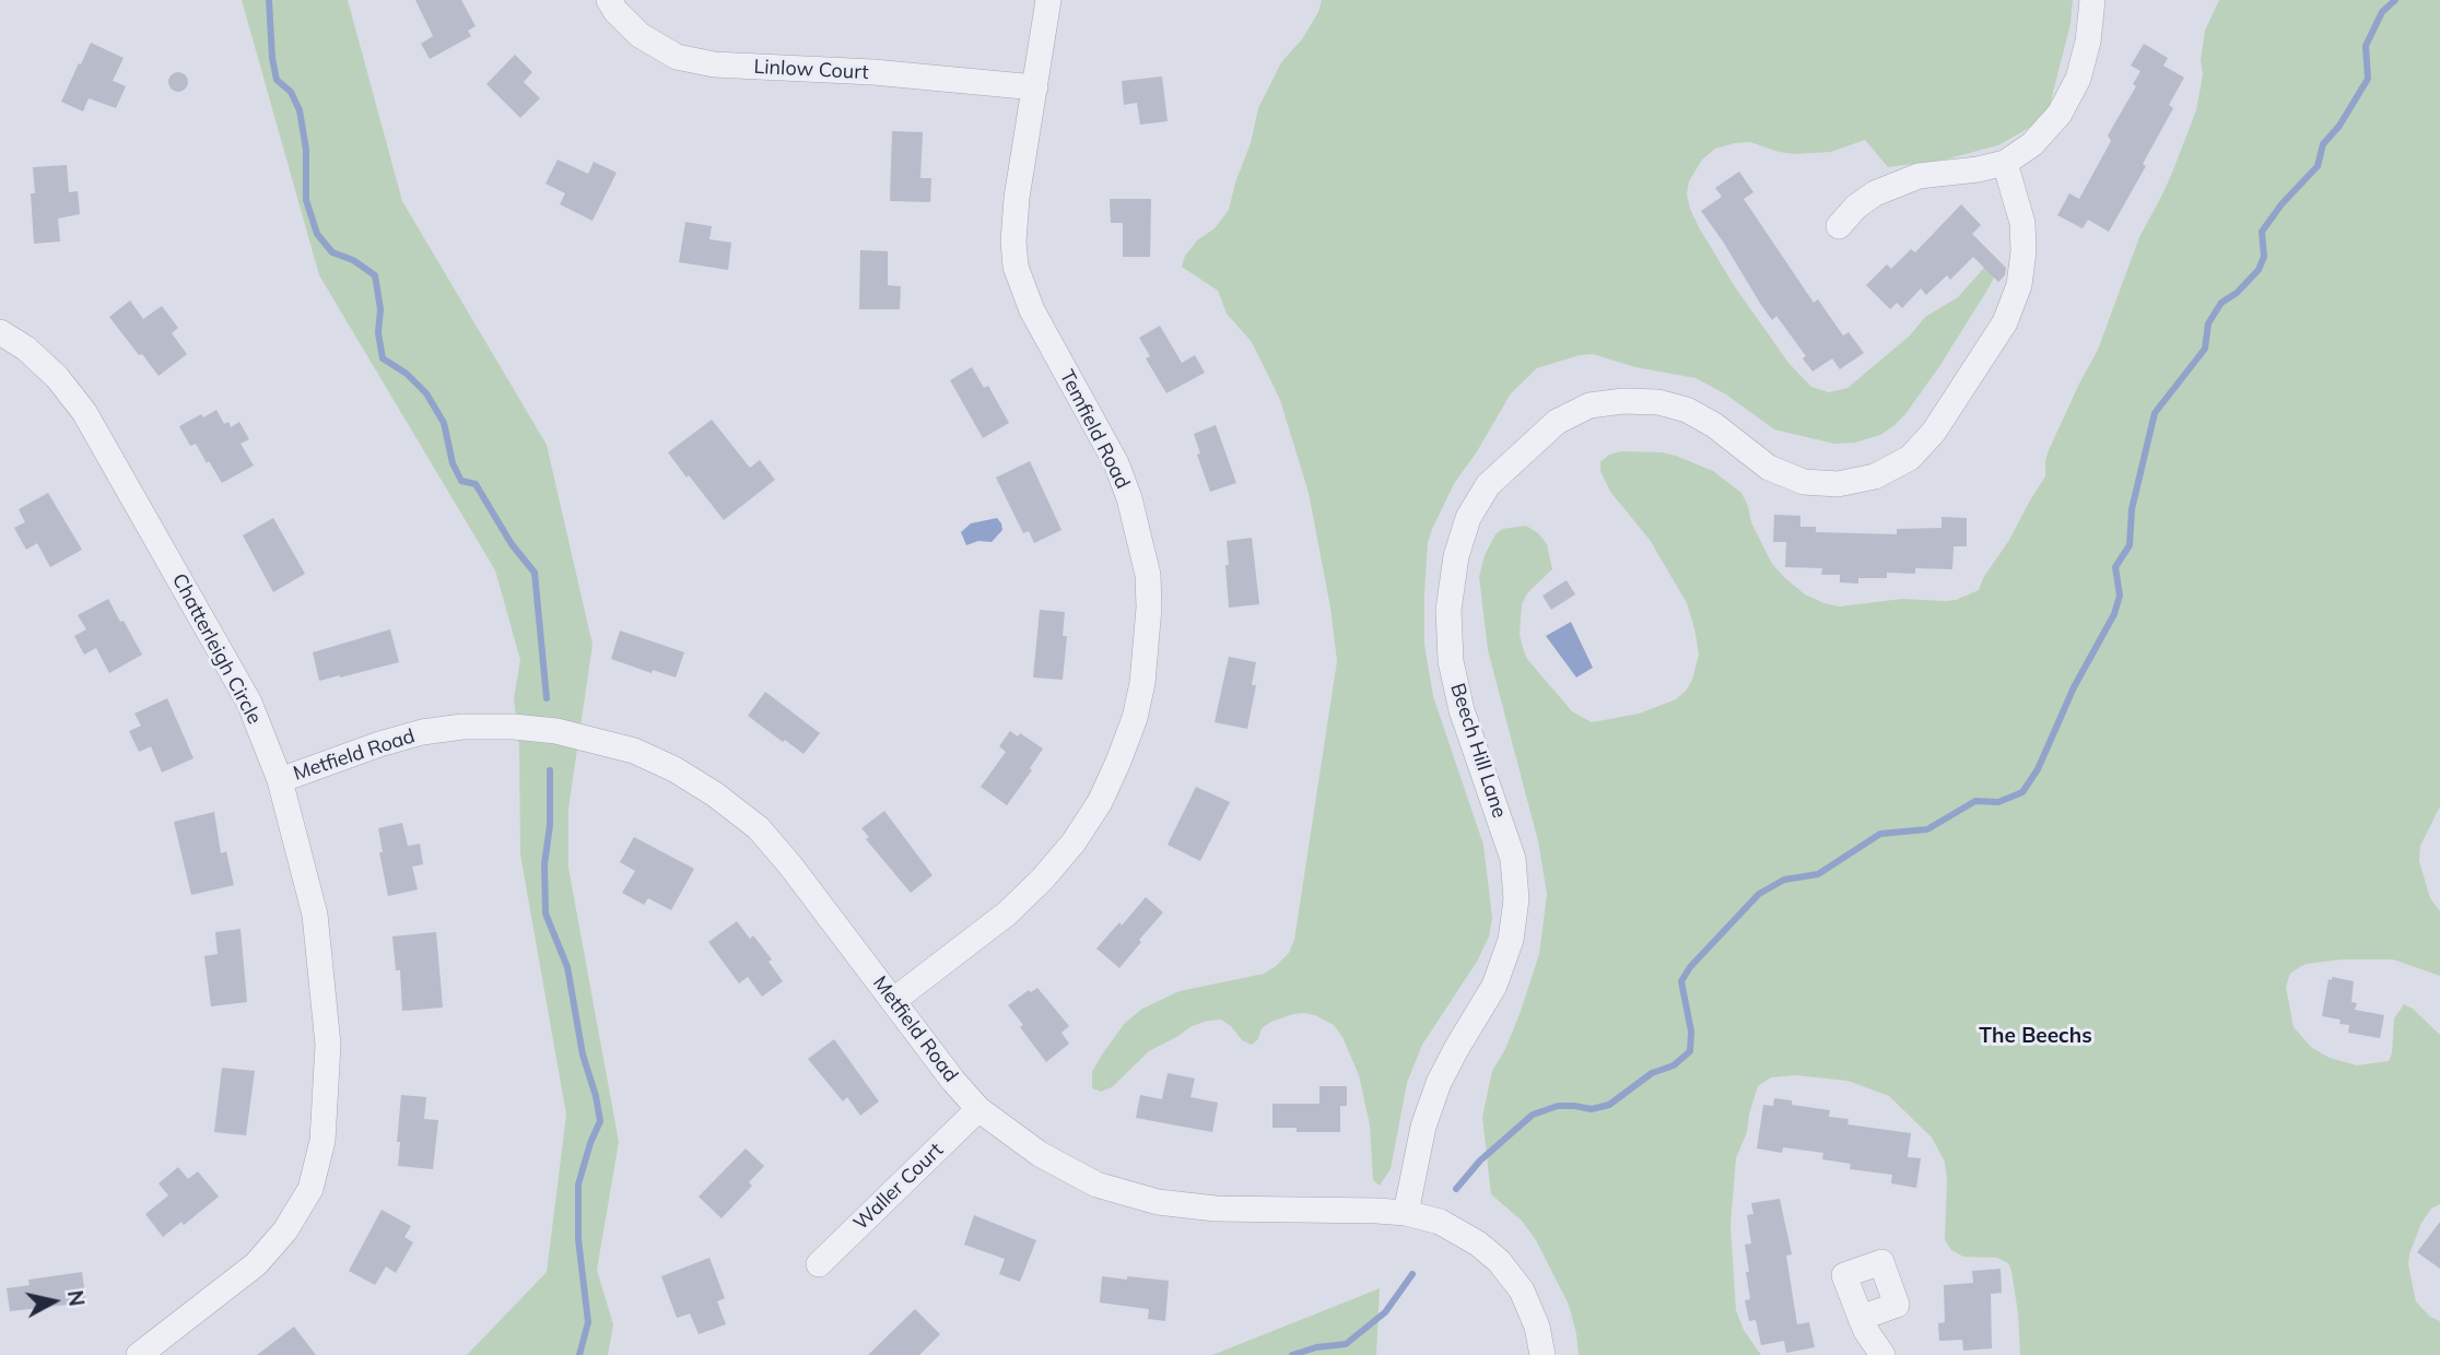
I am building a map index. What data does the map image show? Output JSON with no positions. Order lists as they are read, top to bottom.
{
  "streets": {
    "street": [
      "Linlow Court",
      "Temfield Road",
      "Chatterleigh Circle",
      "Beech Hill Lane",
      "Metfield Road",
      "Waller Court"
    ]
  },
  "crossings": [
    ["Linlow Court", "Temfield Road"],
    ["Temfield Road", "Metfield Road"],
    ["Chatterleigh Circle", "Metfield Road"],
    ["Beech Hill Lane", "Metfield Road"],
    ["Metfield Road", "Waller Court"]
  ],
  "districts": ["The Beechs"],
  "north": "right"
}
